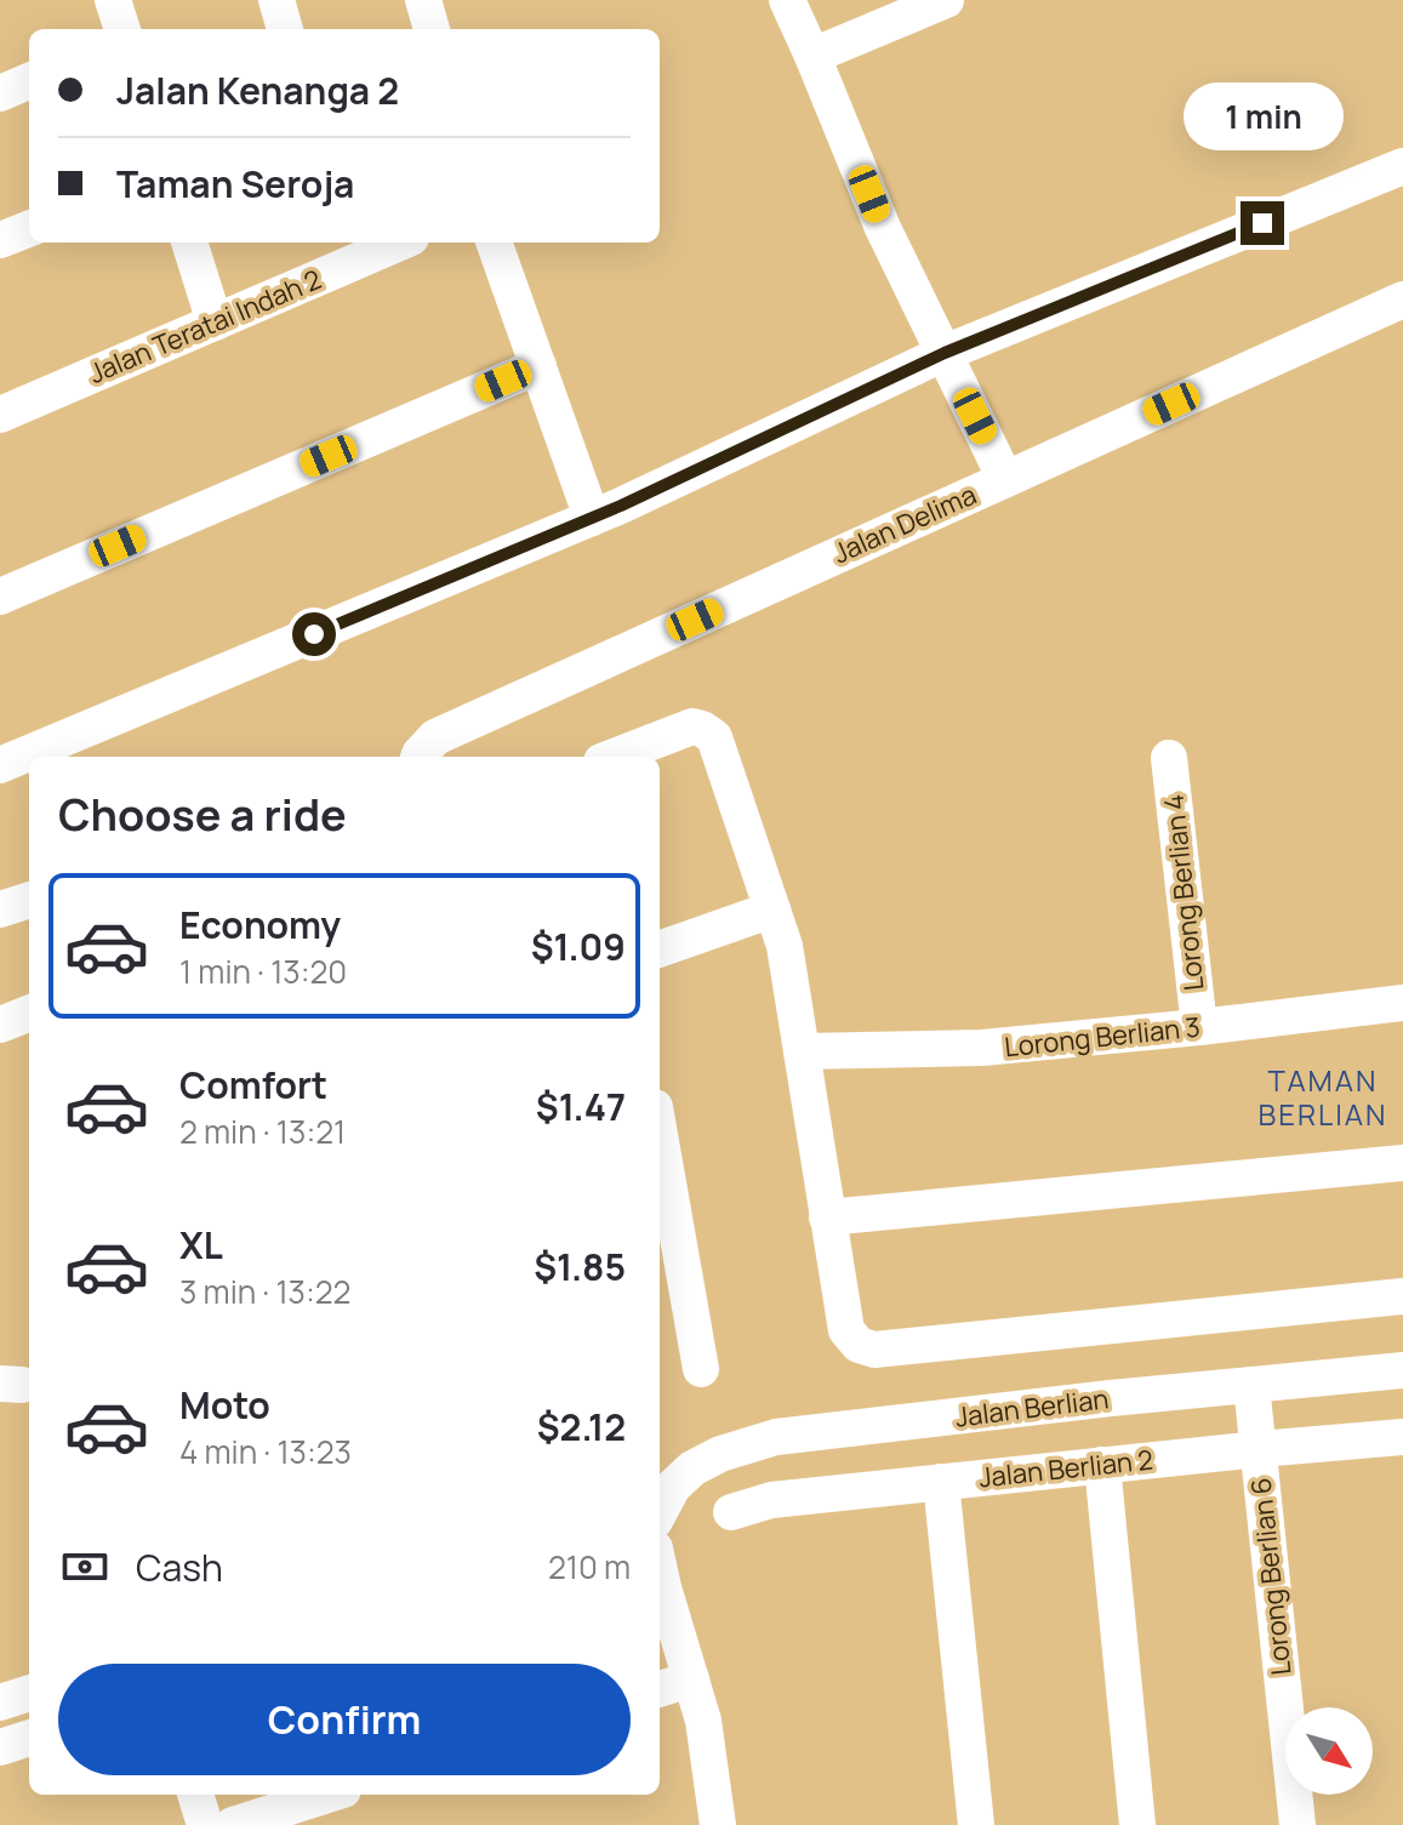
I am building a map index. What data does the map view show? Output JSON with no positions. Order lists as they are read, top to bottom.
{
  "streets": {
    "street": [
      "Jalan Teratai Indah 2",
      "Jalan Delima",
      "Lorong Berlian 4",
      "Lorong Berlian 3",
      "Jalan Berlian",
      "Jalan Berlian 2",
      "Lorong Berlian 6"
    ]
  },
  "crossings": [
    ["Lorong Berlian 4", "Lorong Berlian 3"],
    ["Jalan Berlian", "Lorong Berlian 6"],
    ["Jalan Berlian 2", "Lorong Berlian 6"]
  ],
  "districts": ["TAMAN BERLIAN"],
  "north": "bottom right",
  "page": {
    "banner": ["Jalan Kenanga 2", "Taman Seroja"],
    "bubble": "1 min",
    "heading": "Choose a ride",
    "list": [
      {
        "name": "Economy",
        "note": "1 min · 13:20",
        "value": "$1.09"
      },
      {
        "name": "Comfort",
        "note": "2 min · 13:21",
        "value": "$1.47"
      },
      {
        "name": "XL",
        "note": "3 min · 13:22",
        "value": "$1.85"
      },
      {
        "name": "Moto",
        "note": "4 min · 13:23",
        "value": "$2.12"
      }
    ],
    "pay": ["Cash", "210 m"],
    "buttons": "Confirm"
  }
}
